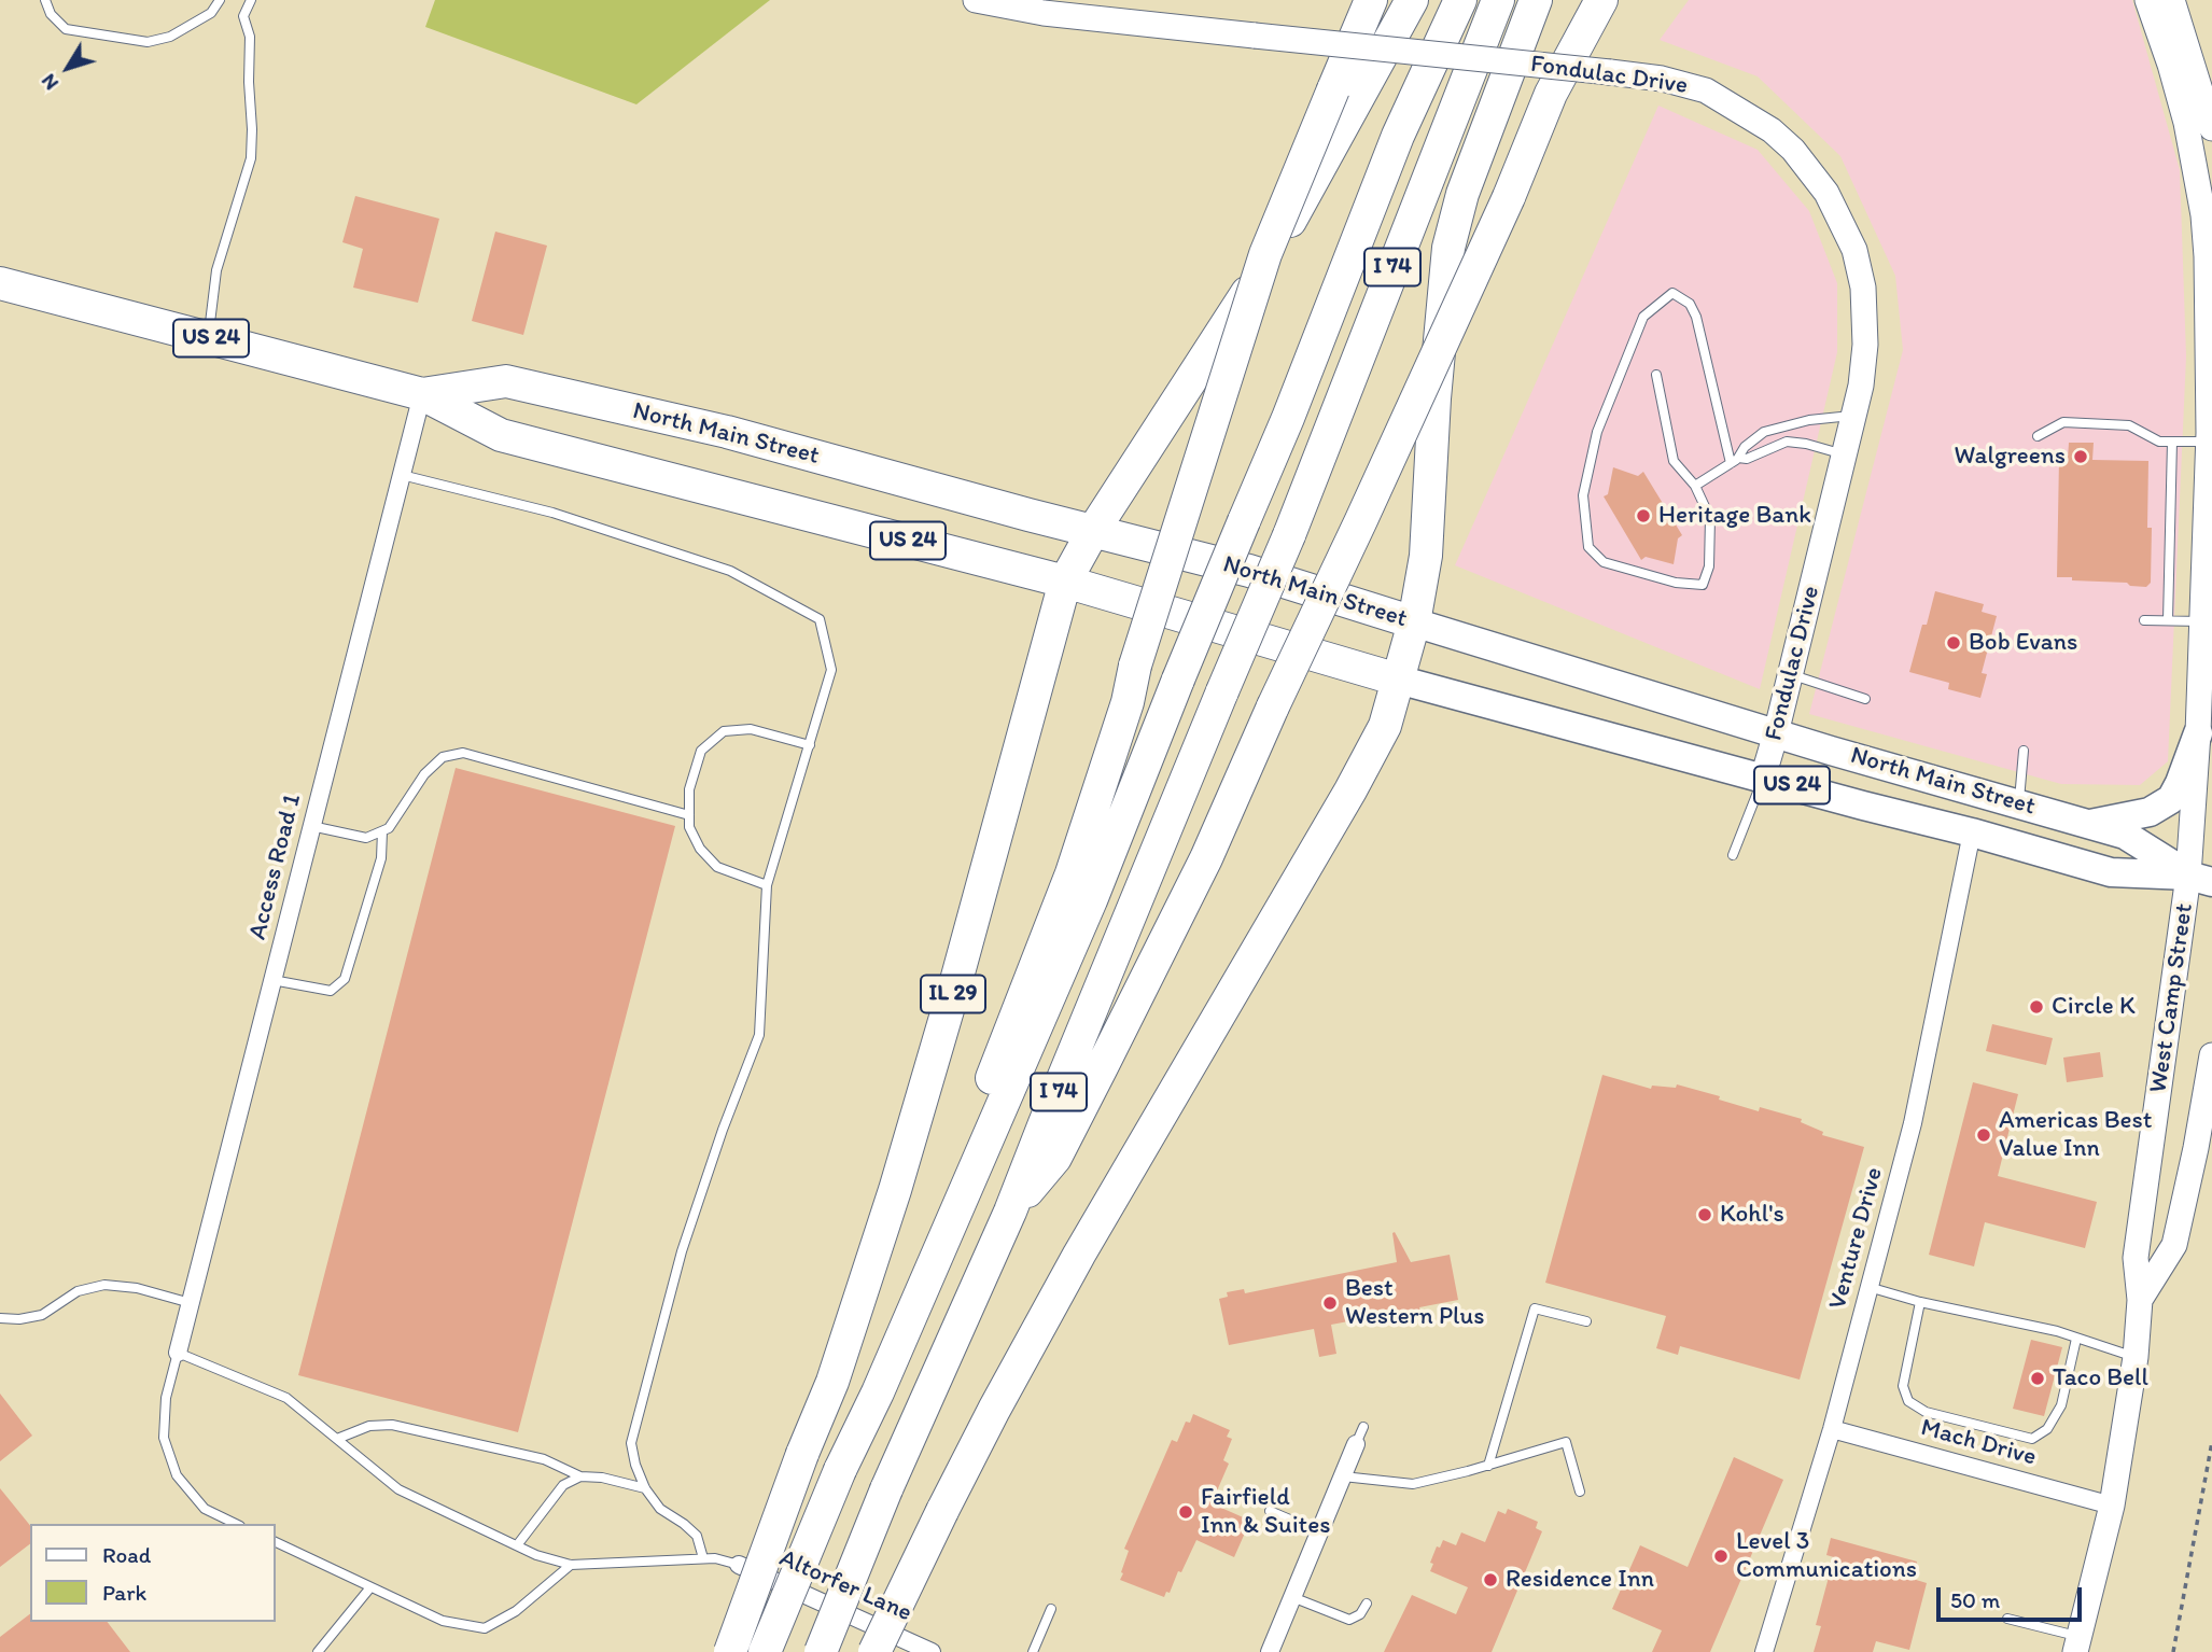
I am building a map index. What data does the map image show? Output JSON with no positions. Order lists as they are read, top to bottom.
{
  "streets": {
    "highway": [
      "I 74",
      "US 24",
      "North Main Street",
      "IL 29"
    ],
    "main road": ["Fondulac Drive", "West Camp Street"],
    "street": [
      "Access Road 1",
      "Venture Drive",
      "Mach Drive",
      "Altorfer Lane"
    ]
  },
  "crossings": [
    ["Fondulac Drive", "North Main Street"],
    ["North Main Street", "Access Road 1"],
    ["North Main Street", "IL 29"],
    ["North Main Street", "West Camp Street"],
    ["North Main Street", "Venture Drive"],
    ["West Camp Street", "Mach Drive"],
    ["Venture Drive", "Mach Drive"]
  ],
  "places": [
    "Walgreens",
    "Heritage Bank",
    "Bob Evans",
    "Circle K",
    "Americas Best Value Inn",
    "Kohl's",
    "Best Western Plus",
    "Taco Bell",
    "Fairfield Inn & Suites",
    "Level 3 Communications",
    "Residence Inn"
  ],
  "legend": ["Road", "Park"],
  "scale_bar": "50 m",
  "north": "bottom left"
}
